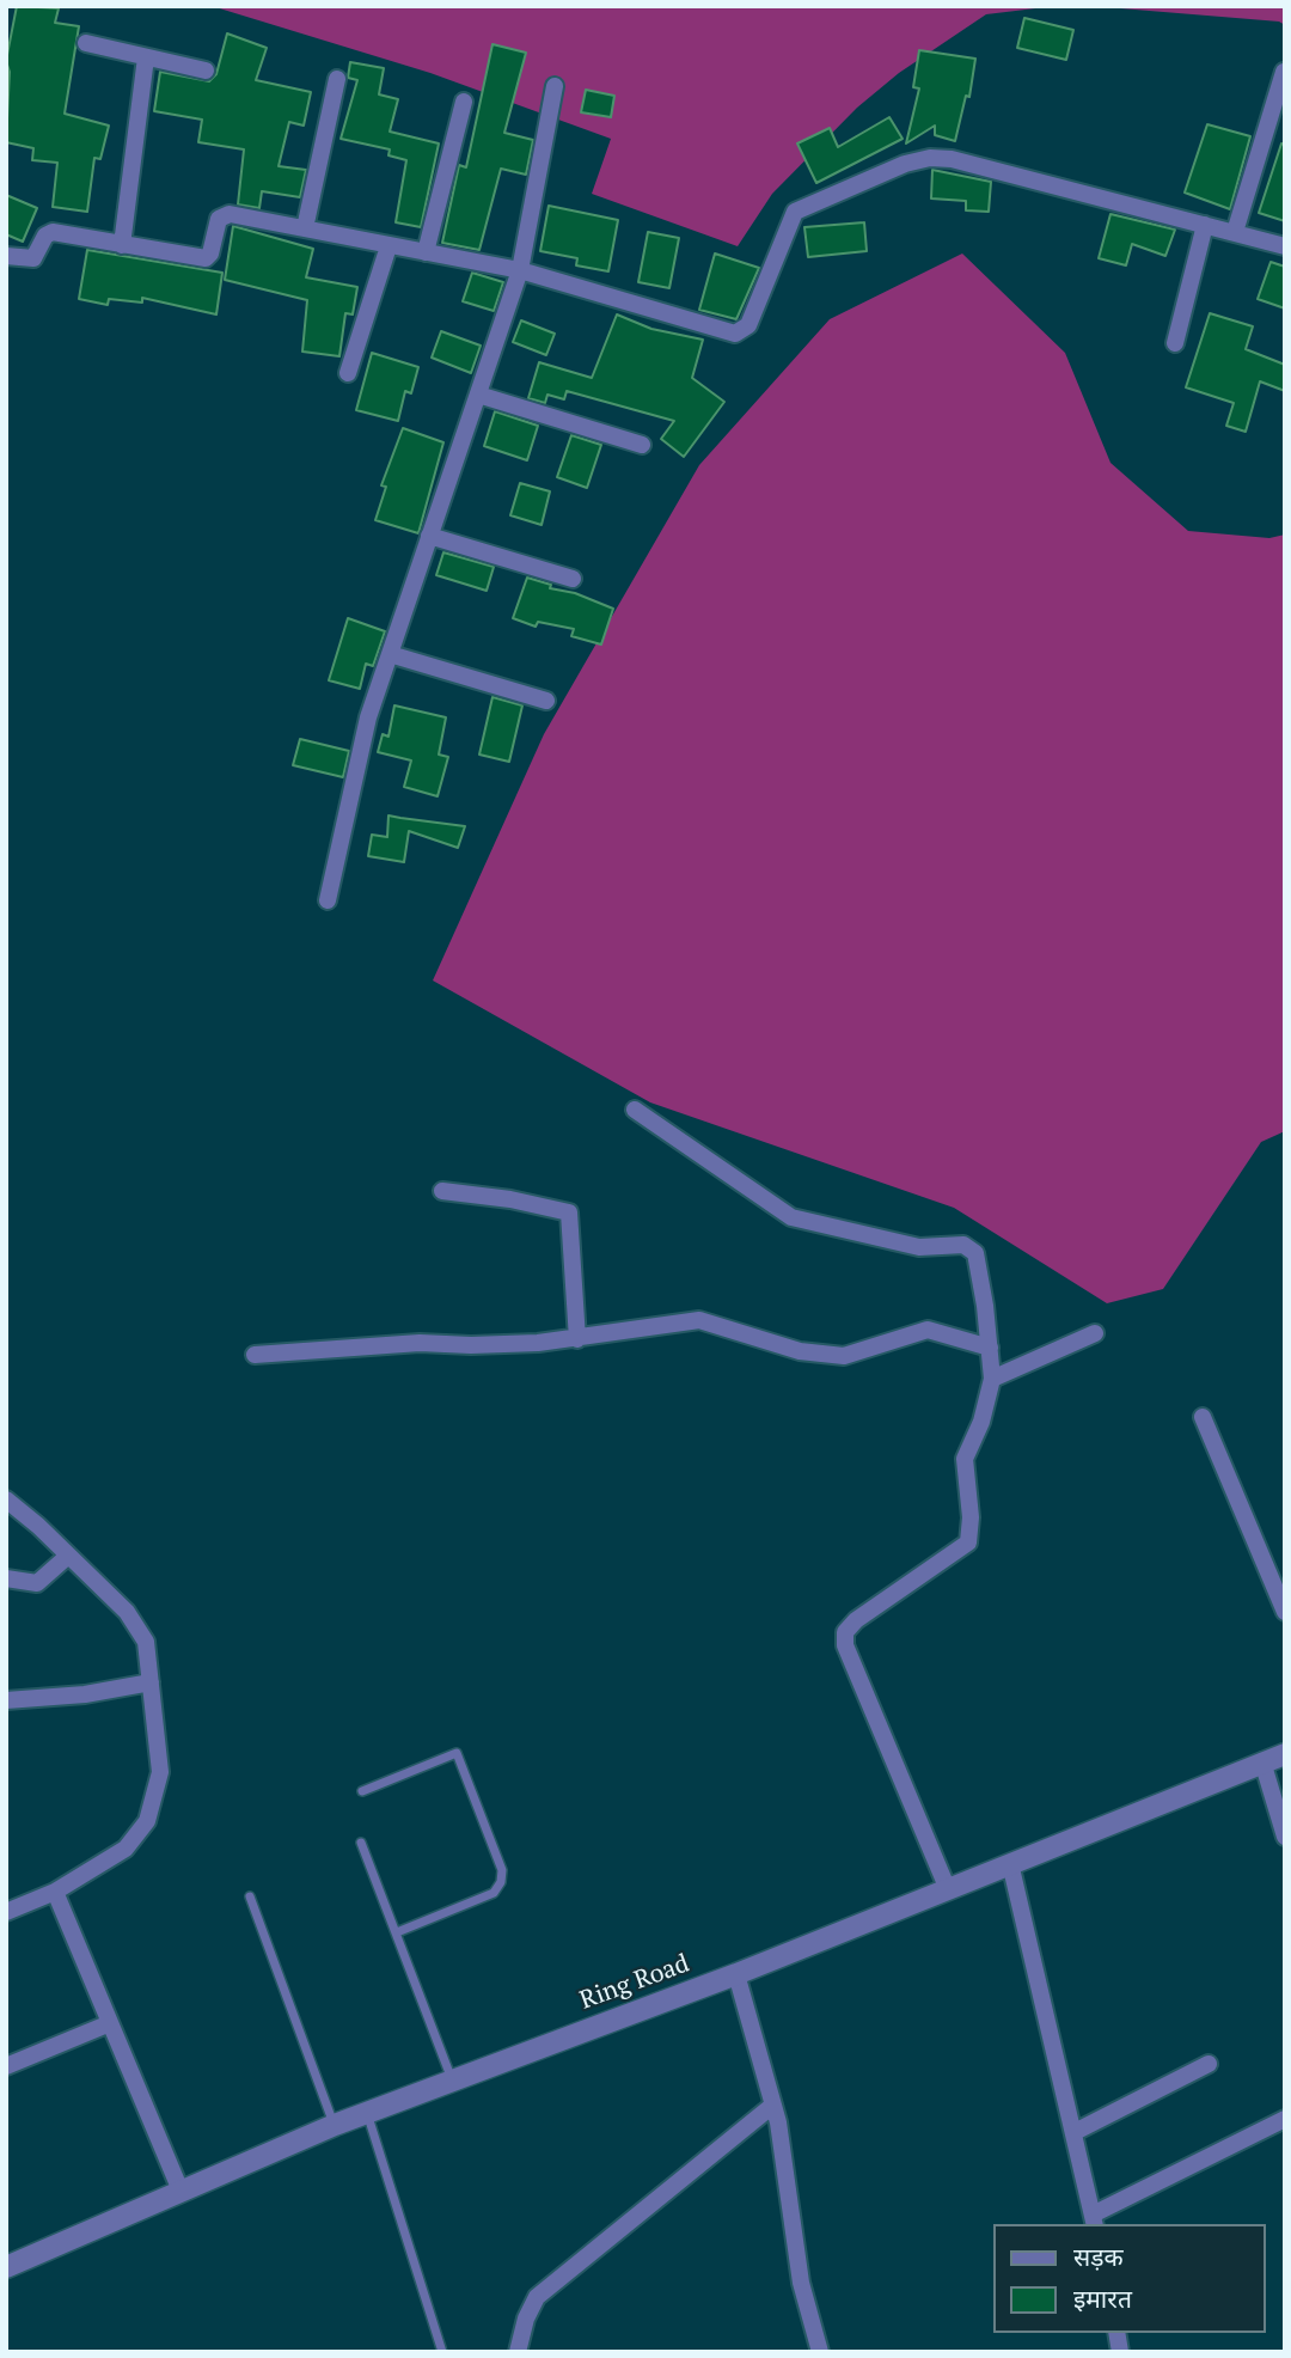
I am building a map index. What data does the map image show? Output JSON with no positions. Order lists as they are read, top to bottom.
{
  "streets": {
    "street": ["Ring Road"]
  },
  "legend": ["सड़क", "इमारत"]
}
